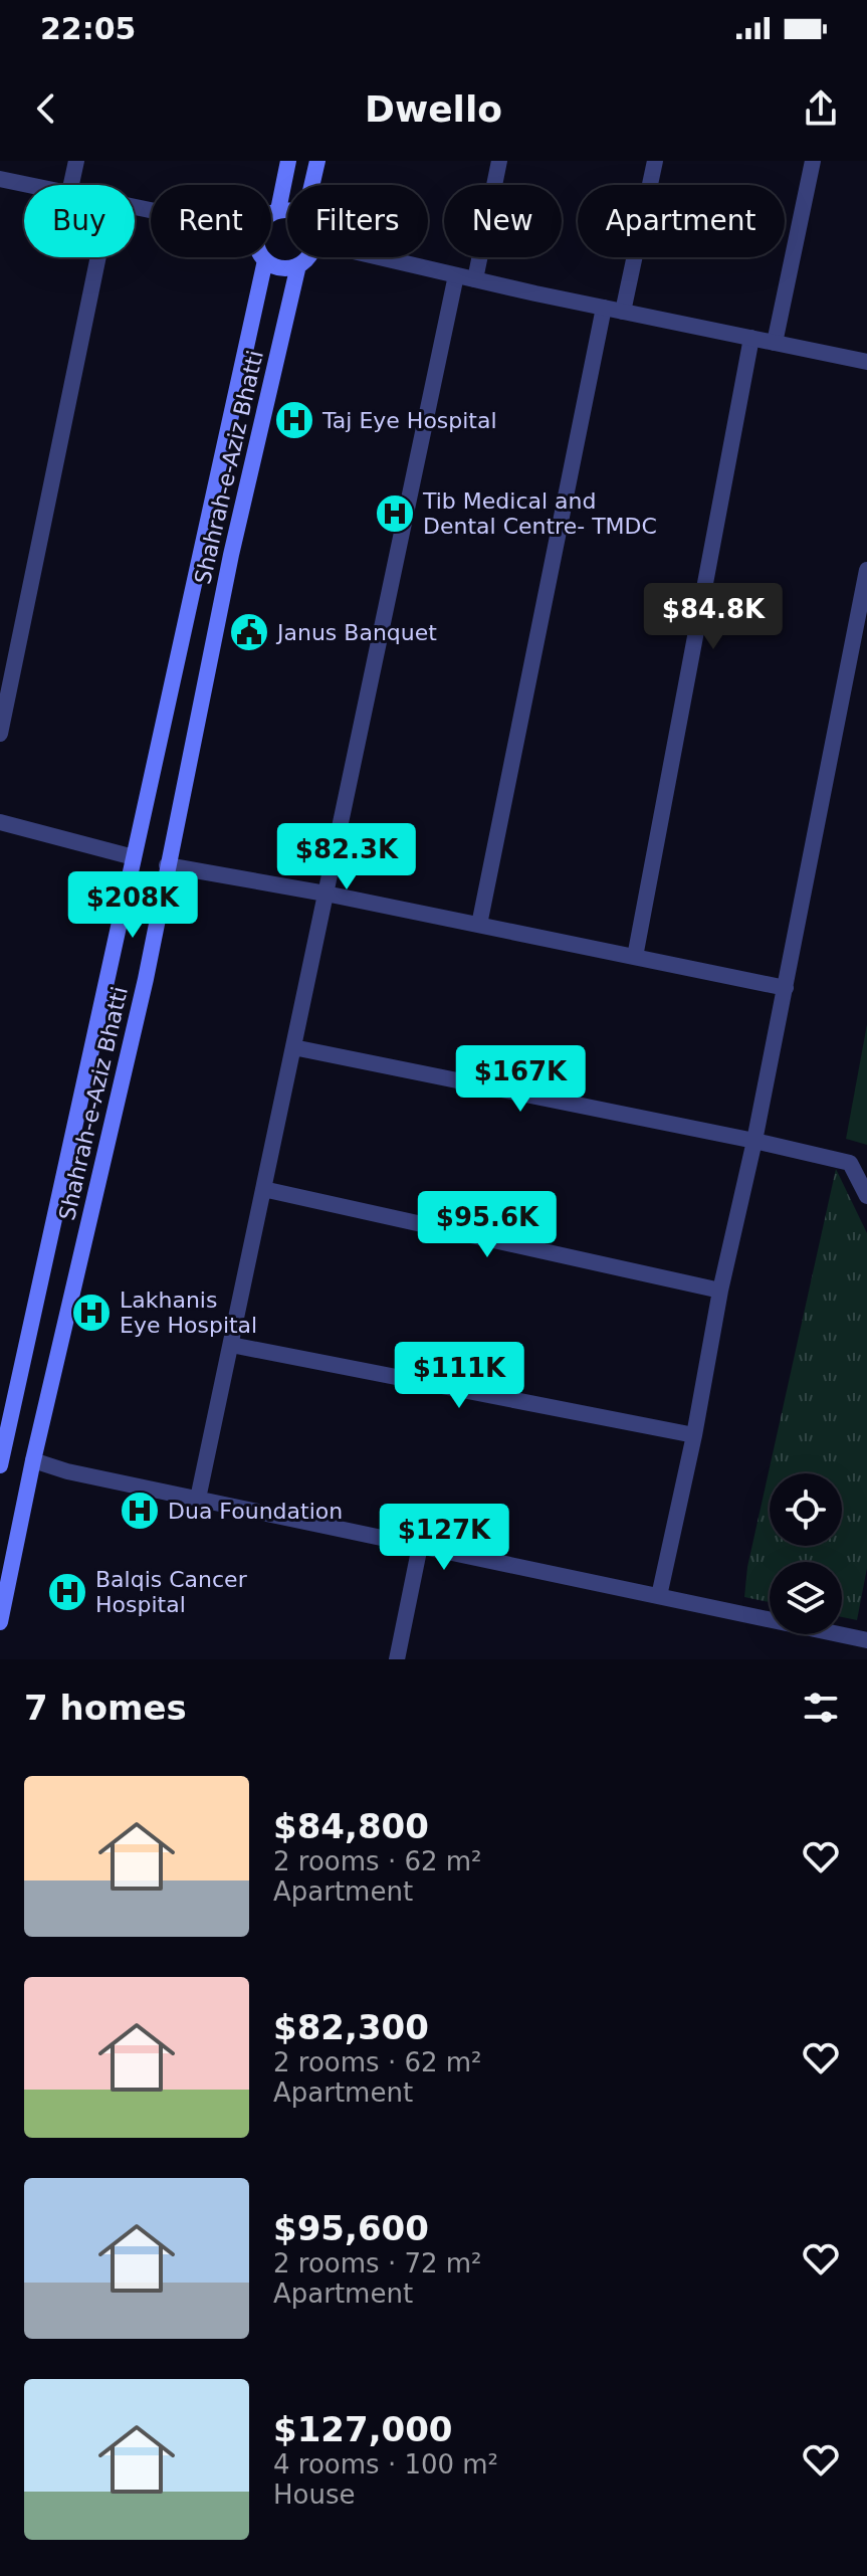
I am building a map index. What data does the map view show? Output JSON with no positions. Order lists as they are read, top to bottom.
{
  "streets": {
    "main road": ["Shahrah-e-Aziz Bhatti"]
  },
  "places": {
    "hospital": [
      "Taj Eye Hospital",
      "Tib Medical and Dental Centre- TMDC",
      "Lakhanis Eye Hospital",
      "Dua Foundation",
      "Balqis Cancer Hospital"
    ],
    "public building": ["Janus Banquet"]
  },
  "page": {
    "status": "22:05",
    "header": "Dwello",
    "chip": [
      "Buy",
      "Rent",
      "Filters",
      "New",
      "Apartment"
    ],
    "price": [
      "$84.8K",
      "$82.3K",
      "$208K",
      "$167K",
      "$95.6K",
      "$111K",
      "$127K"
    ],
    "heading": "7 homes",
    "list": [
      {
        "name": "$84,800",
        "note": "2 rooms · 62 m² · Apartment"
      },
      {
        "name": "$82,300",
        "note": "2 rooms · 62 m² · Apartment"
      },
      {
        "name": "$95,600",
        "note": "2 rooms · 72 m² · Apartment"
      },
      {
        "name": "$127,000",
        "note": "4 rooms · 100 m² · House"
      }
    ]
  }
}
